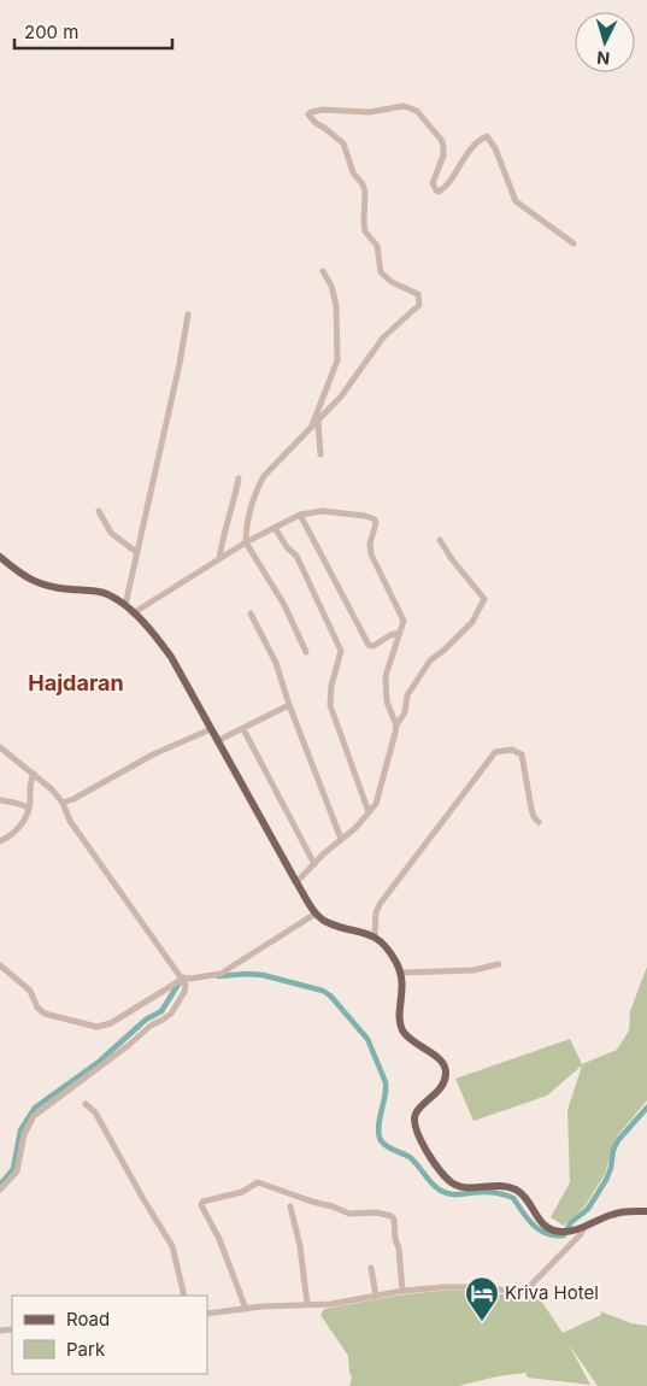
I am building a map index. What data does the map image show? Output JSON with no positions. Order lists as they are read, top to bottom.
{
  "districts": ["Hajdaran"],
  "places": {
    "hotel": ["Kriva Hotel"]
  },
  "legend": ["Road", "Park"],
  "scale_bar": "200 m",
  "north": "bottom"
}
